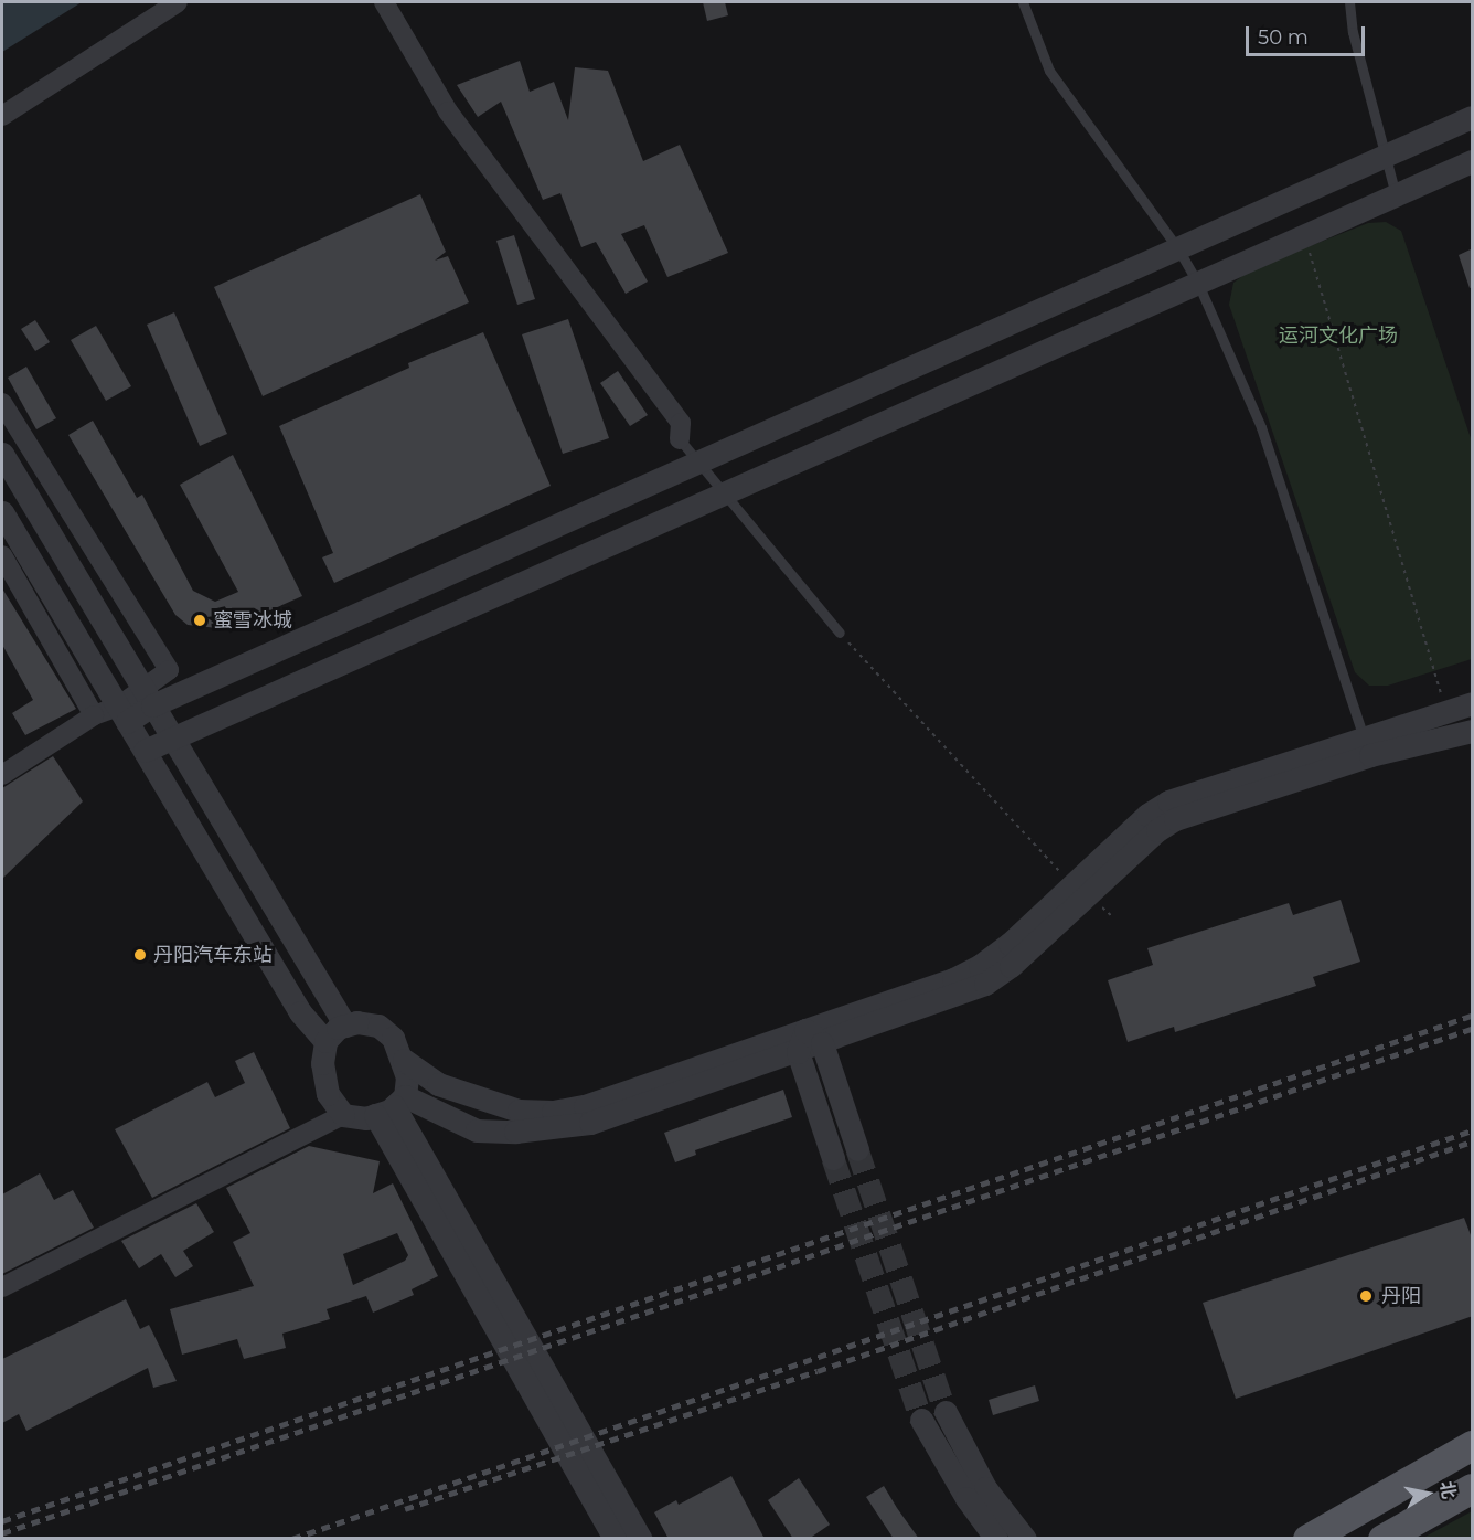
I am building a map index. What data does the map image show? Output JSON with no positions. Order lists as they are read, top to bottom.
{
  "parks": ["运河文化广场"],
  "places": ["蜜雪冰城", "丹阳汽车东站", "丹阳"],
  "scale_bar": "50 m",
  "north": "right"
}
